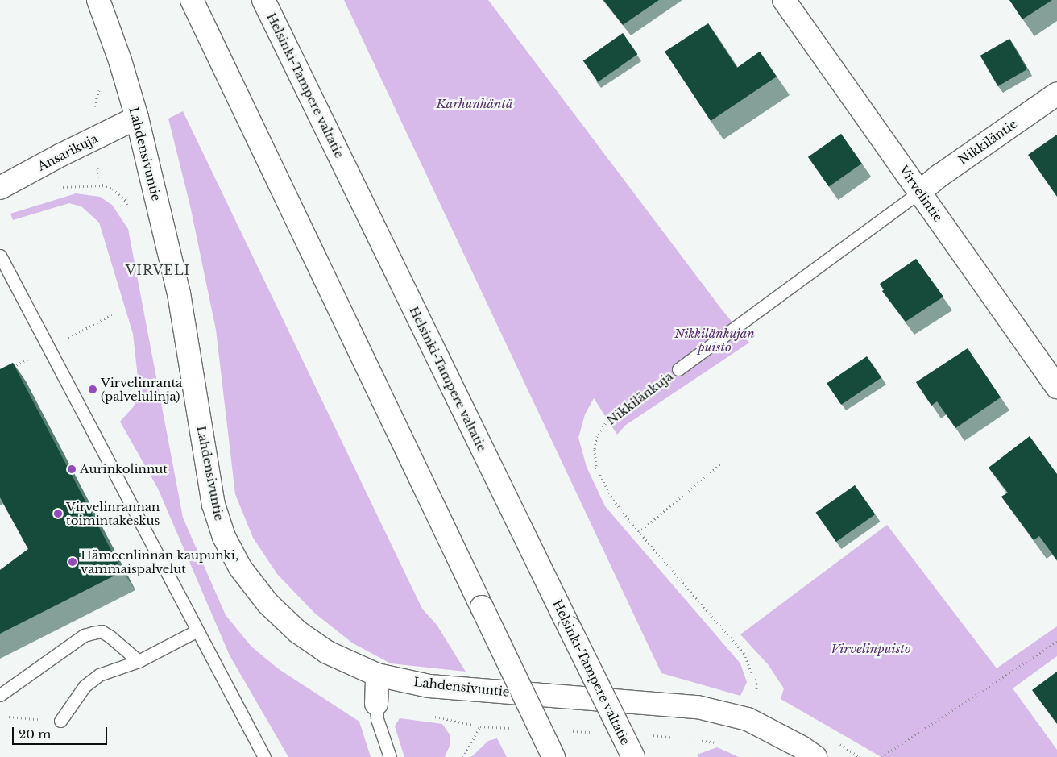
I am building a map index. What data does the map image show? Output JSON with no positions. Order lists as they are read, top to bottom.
{
  "streets": {
    "main road": [
      "Helsinki-Tampere valtatie",
      "Nikkiläntie",
      "Ansarikuja",
      "Lahdensivuntie",
      "Virvelintie"
    ],
    "lane": ["Nikkilänkuja"]
  },
  "crossings": [
    ["Nikkiläntie", "Virvelintie"],
    ["Nikkiläntie", "Nikkilänkuja"],
    ["Ansarikuja", "Lahdensivuntie"],
    ["Lahdensivuntie", "Nikkilänkuja"],
    ["Virvelintie", "Nikkilänkuja"]
  ],
  "districts": ["VIRVELI"],
  "parks": ["Karhunhäntä", "Nikkilänkujan puisto", "Virvelinpuisto"],
  "places": [
    "Virvelinranta (palvelulinja)",
    "Aurinkolinnut",
    "Virvelinrannan toimintakeskus",
    "Hämeenlinnan kaupunki, vammaispalvelut"
  ],
  "scale_bar": "20 m"
}
